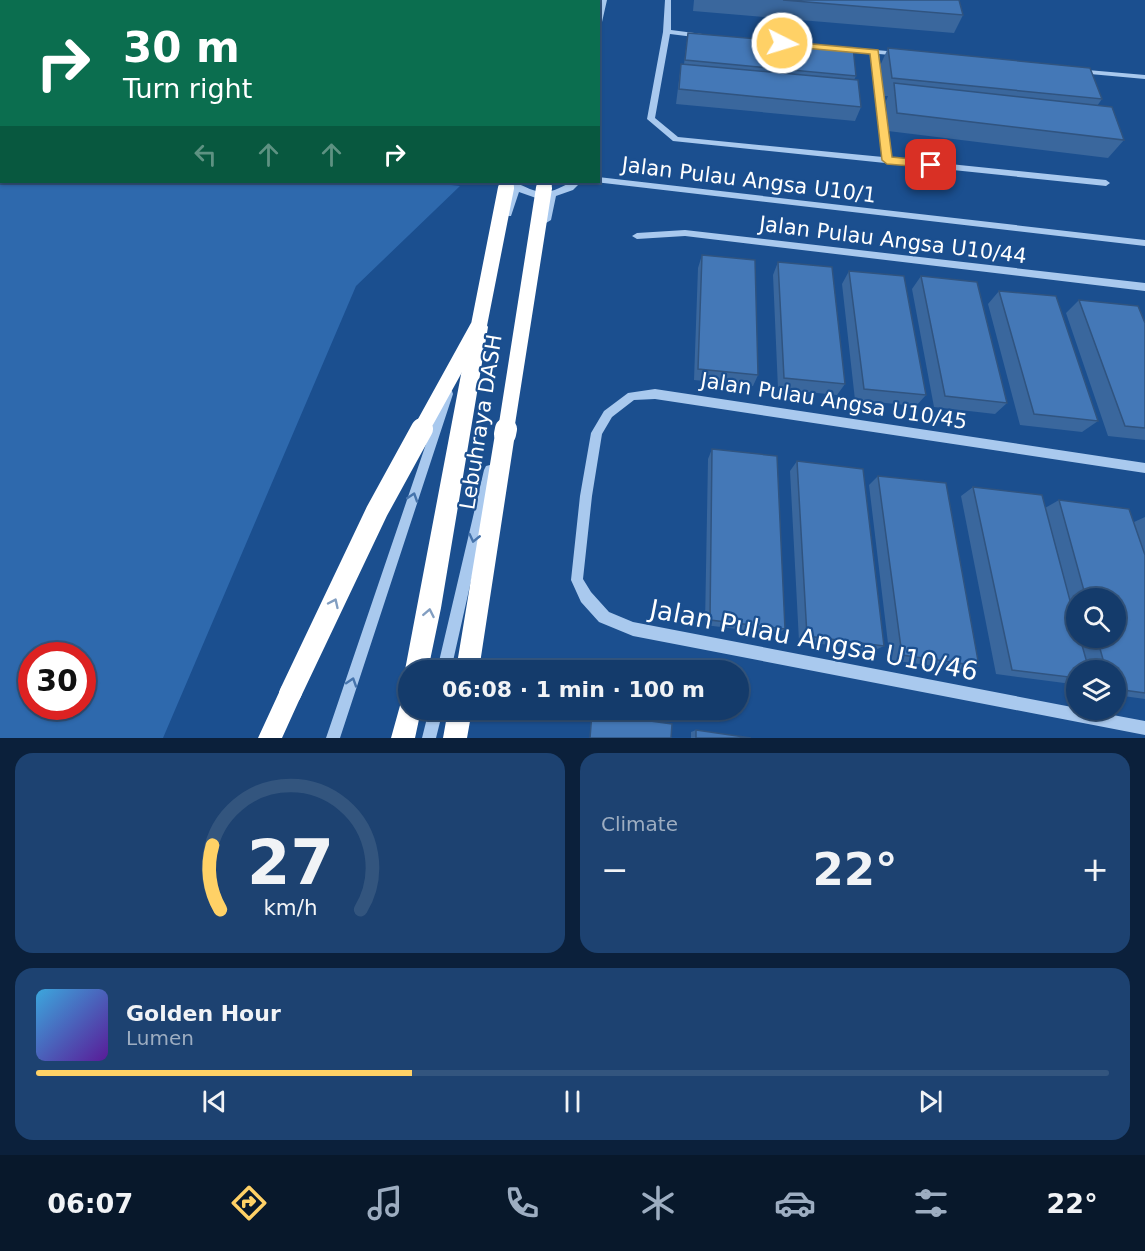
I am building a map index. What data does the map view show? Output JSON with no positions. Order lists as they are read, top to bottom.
{
  "streets": {
    "highway": ["Lebuhraya DASH"],
    "street": [
      "Jalan Pulau Angsa U10/1",
      "Jalan Pulau Angsa U10/44",
      "Jalan Pulau Angsa U10/45",
      "Jalan Pulau Angsa U10/46"
    ]
  },
  "crossings": [
    ["Jalan Pulau Angsa U10/45", "Jalan Pulau Angsa U10/46"]
  ],
  "page": {
    "turn": ["30 m", "Turn right"],
    "limit": "30",
    "trip": "06:08 · 1 min · 100 m",
    "tile": "Climate",
    "heat": ["−", "22°", "+"],
    "song": ["Golden Hour", "Lumen"],
    "tabs": ["06:07", "22°"],
    "gauge": ["27", "km/h"]
  }
}
